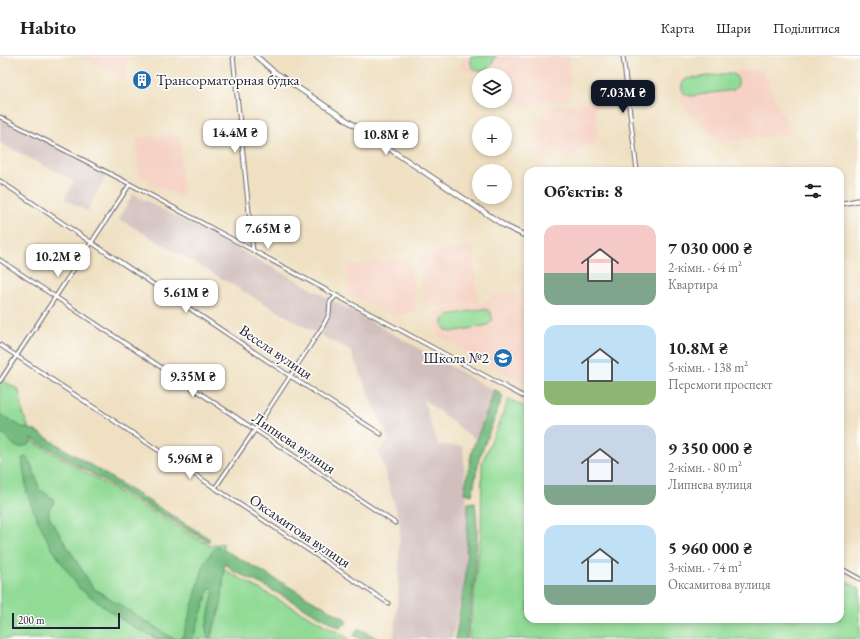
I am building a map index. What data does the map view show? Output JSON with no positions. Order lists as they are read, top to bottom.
{
  "streets": {
    "street": ["Весела вулиця", "Липнева вулиця", "Оксамитова вулиця"]
  },
  "places": {
    "building": ["Трансорматорная будка"],
    "school or university": ["Школа №2"]
  },
  "scale_bar": "200 m",
  "page": {
    "header": "Habito",
    "nav": ["Карта", "Шари", "Поділитися"],
    "map_buttons": ["+", "−"],
    "price": [
      "7.03M ₴",
      "14.4M ₴",
      "10.8M ₴",
      "7.65M ₴",
      "10.2M ₴",
      "5.61M ₴",
      "9.35M ₴",
      "5.96M ₴"
    ],
    "heading": "Об’єктів: 8",
    "list": [
      {
        "name": "7 030 000 ₴",
        "note": "2-кімн. · 64 m² · Квартира"
      },
      {
        "name": "10.8M ₴",
        "note": "5-кімн. · 138 m² · Перемоги проспект"
      },
      {
        "name": "9 350 000 ₴",
        "note": "2-кімн. · 80 m² · Липнева вулиця"
      },
      {
        "name": "5 960 000 ₴",
        "note": "3-кімн. · 74 m² · Оксамитова вулиця"
      }
    ],
    "scale": "200 m"
  }
}
